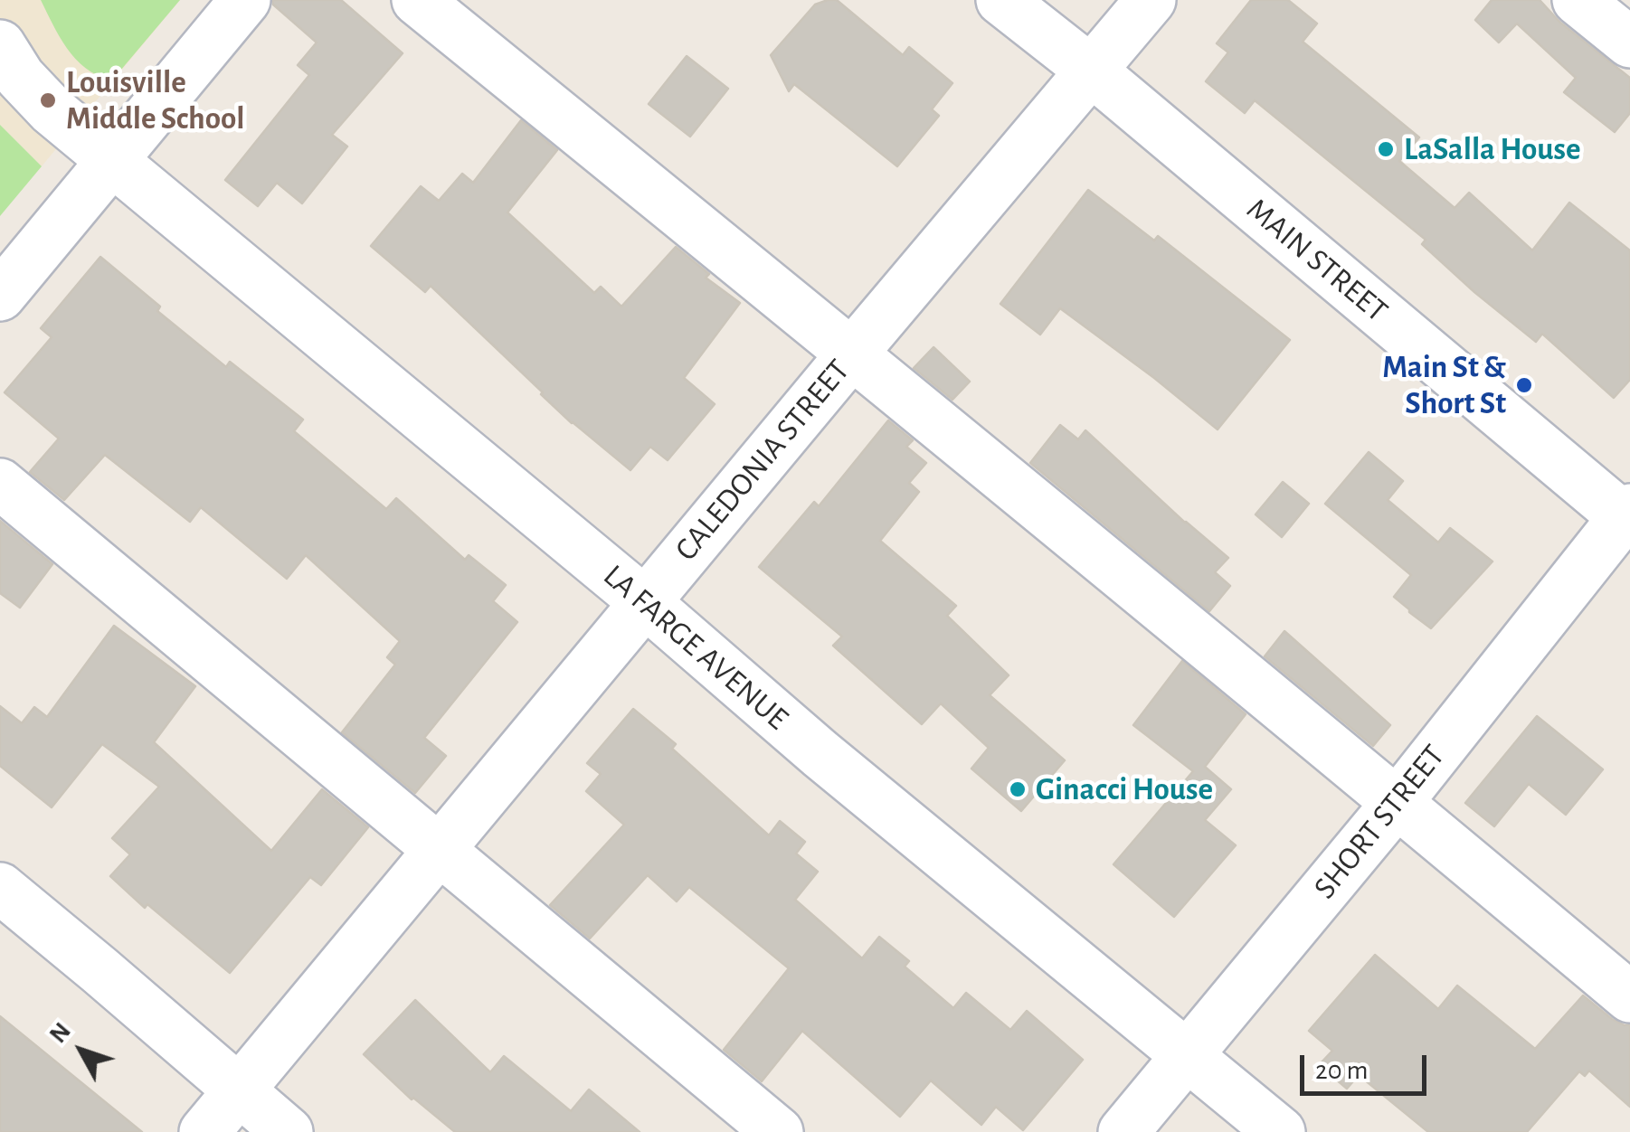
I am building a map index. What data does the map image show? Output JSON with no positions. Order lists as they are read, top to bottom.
{
  "streets": {
    "street": [
      "MAIN STREET",
      "CALEDONIA STREET",
      "LA FARGE AVENUE",
      "SHORT STREET"
    ]
  },
  "crossings": [
    ["MAIN STREET", "CALEDONIA STREET"],
    ["MAIN STREET", "SHORT STREET"],
    ["CALEDONIA STREET", "LA FARGE AVENUE"],
    ["LA FARGE AVENUE", "SHORT STREET"]
  ],
  "places": [
    "Louisville Middle School",
    "LaSalla House",
    "Main St & Short St",
    "Ginacci House"
  ],
  "scale_bar": "20 m",
  "north": "top left"
}
